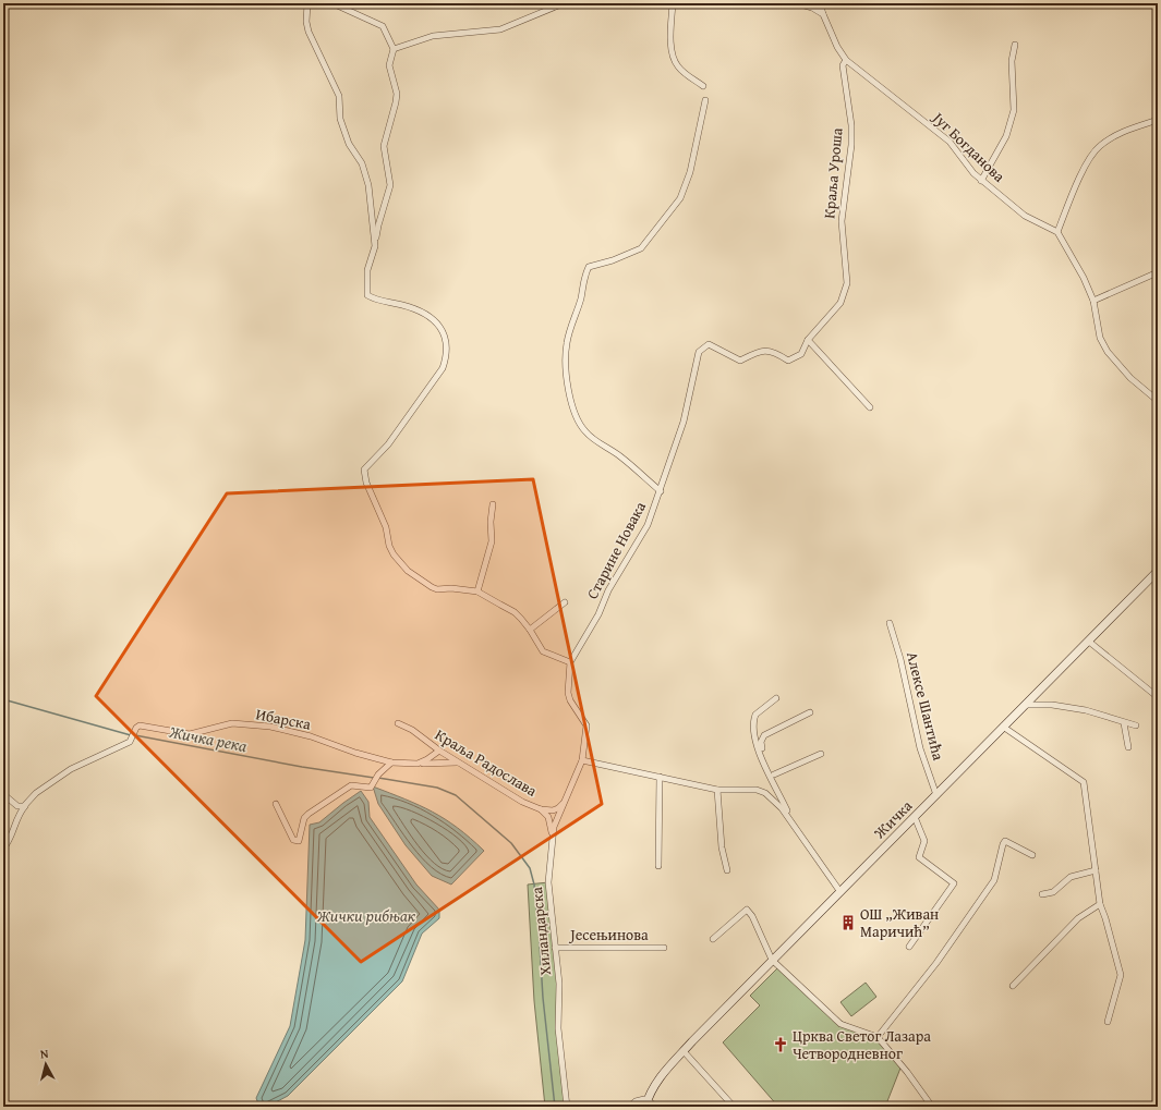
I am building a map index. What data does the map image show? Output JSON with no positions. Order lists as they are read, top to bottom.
{
  "streets": {
    "main road": ["Жичка"],
    "street": [
      "Југ Богданова",
      "Краља Уроша",
      "Старине Новака",
      "Алексе Шантића",
      "Ибарска",
      "Краља Радослава",
      "Хиландарска",
      "Јесењинова"
    ]
  },
  "crossings": [
    ["Југ Богданова", "Краља Уроша"],
    ["Краља Уроша", "Старине Новака"],
    ["Старине Новака", "Хиландарска"],
    ["Алексе Шантића", "Жичка"],
    ["Ибарска", "Краља Радослава"],
    ["Краља Радослава", "Хиландарска"],
    ["Хиландарска", "Јесењинова"]
  ],
  "water": ["Жичка река", "Жички рибњак"],
  "places": {
    "building": ["ОШ „Живан Маричић”"],
    "church": ["Црква Светог Лазара Четвородневног"]
  },
  "north": "top"
}
